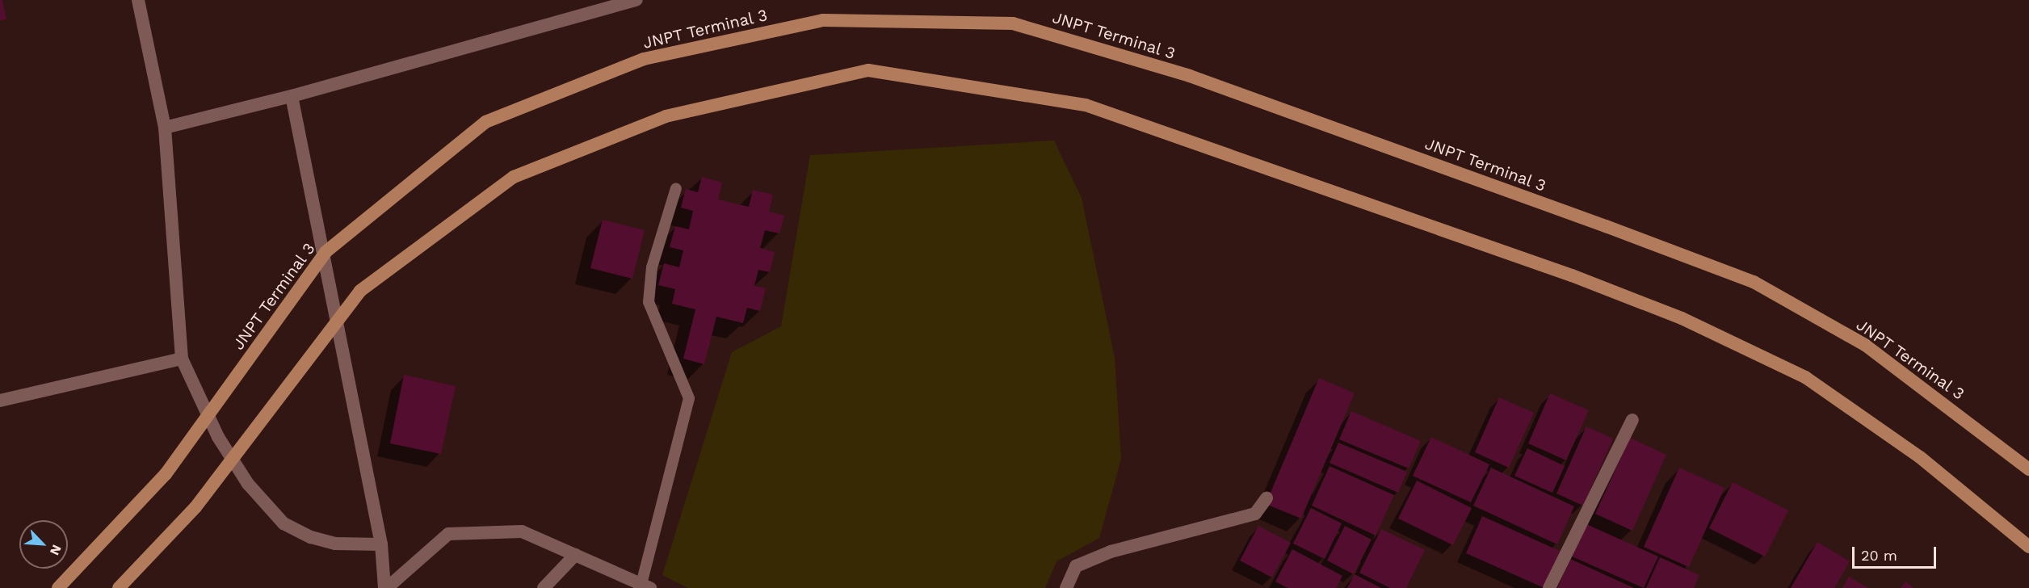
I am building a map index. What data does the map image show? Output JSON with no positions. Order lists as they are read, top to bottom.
{
  "streets": {
    "main road": ["JNPT Terminal 3"]
  },
  "scale_bar": "20 m",
  "north": "bottom right"
}
